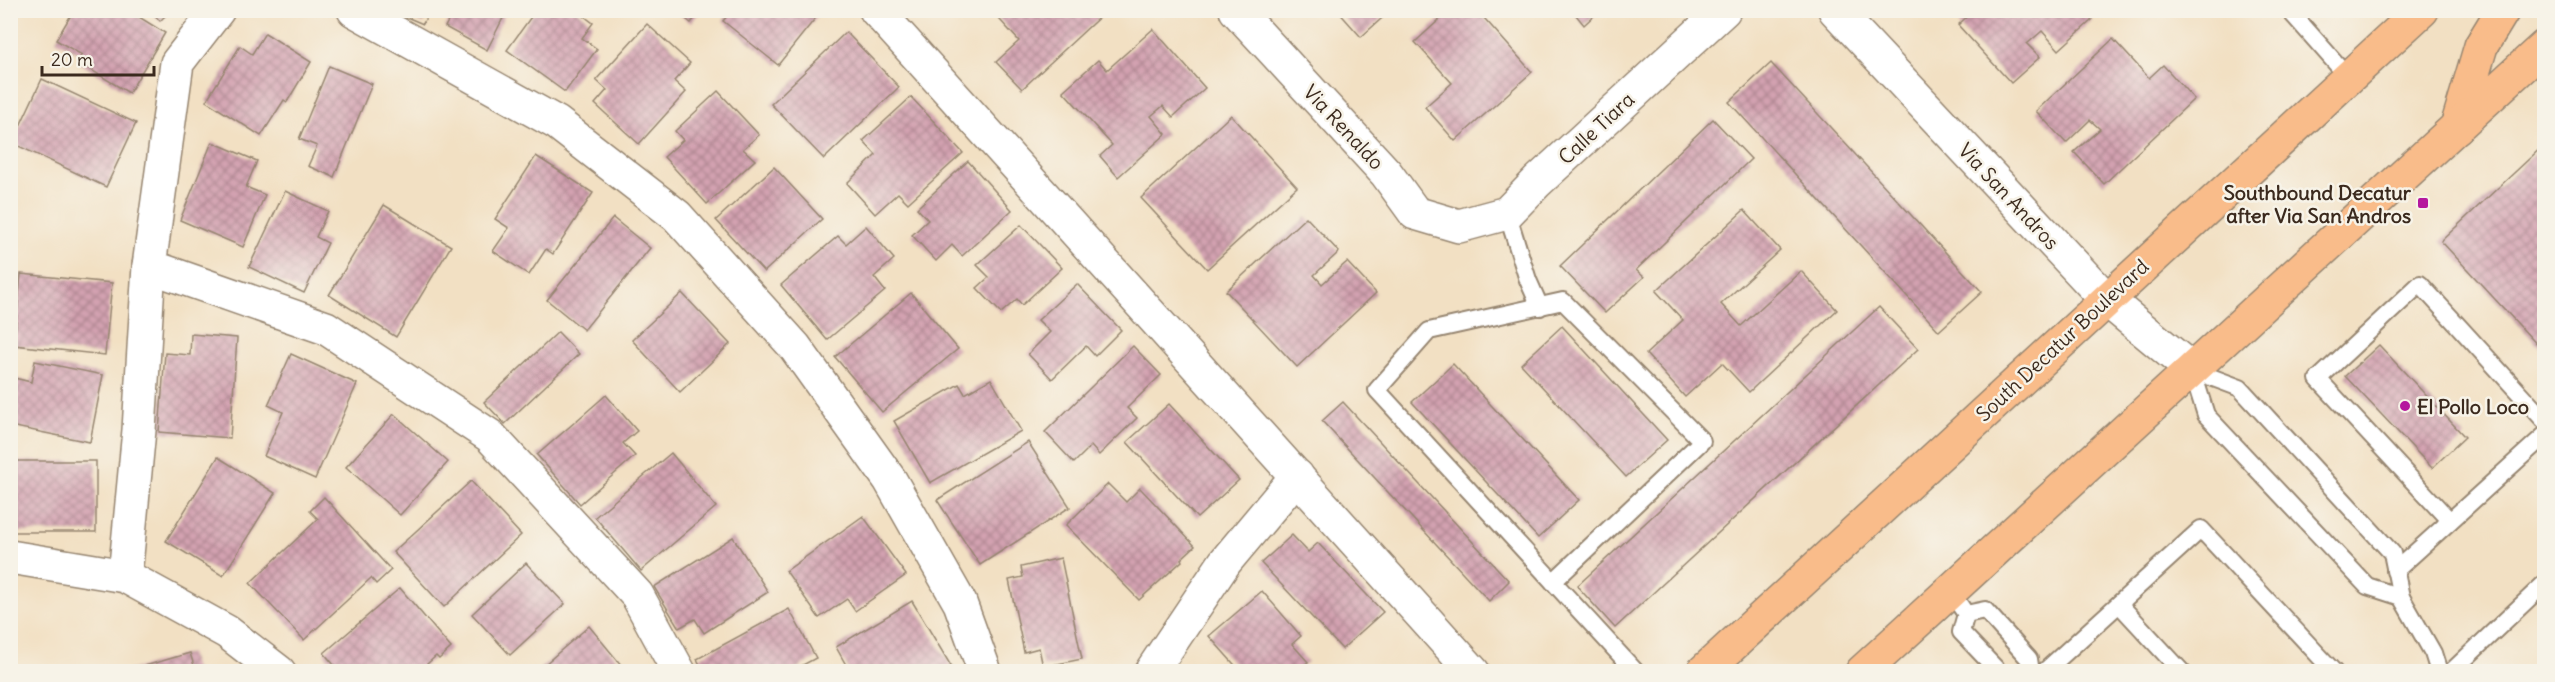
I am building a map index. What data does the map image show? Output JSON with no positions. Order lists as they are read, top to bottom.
{
  "streets": {
    "main road": ["South Decatur Boulevard"],
    "street": ["Via Renaldo", "Calle Tiara", "Via San Andros"]
  },
  "crossings": [
    ["Via Renaldo", "Calle Tiara"],
    ["Via San Andros", "South Decatur Boulevard"]
  ],
  "places": {
    "transit": ["Southbound Decatur after Via San Andros"],
    "other": ["El Pollo Loco"]
  },
  "scale_bar": "20 m"
}
